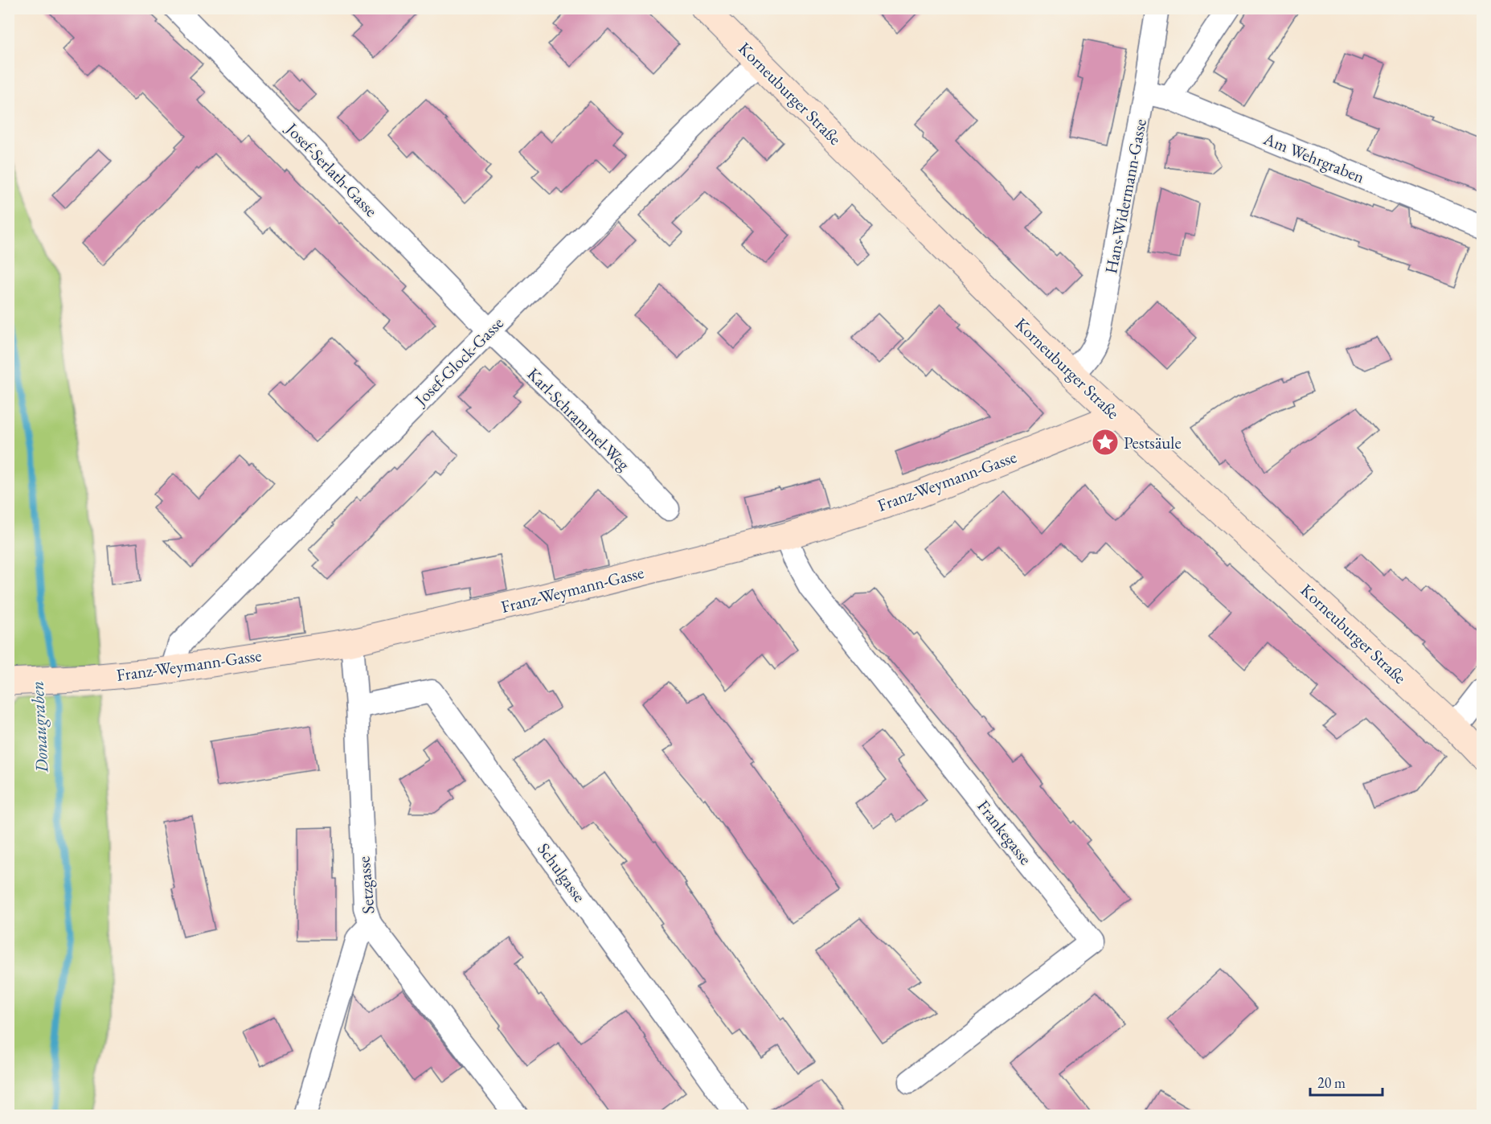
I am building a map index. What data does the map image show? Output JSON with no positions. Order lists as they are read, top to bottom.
{
  "streets": {
    "street": [
      "Korneuburger Straße",
      "Am Wehrgraben",
      "Josef-Serlath-Gasse",
      "Hans-Widermann-Gasse",
      "Josef-Glock-Gasse",
      "Karl-Schrammel-Weg",
      "Franz-Weymann-Gasse",
      "Frankegasse",
      "Schulgasse",
      "Setzgasse"
    ]
  },
  "crossings": [
    ["Korneuburger Straße", "Hans-Widermann-Gasse"],
    ["Korneuburger Straße", "Josef-Glock-Gasse"],
    ["Korneuburger Straße", "Franz-Weymann-Gasse"],
    ["Am Wehrgraben", "Hans-Widermann-Gasse"],
    ["Josef-Serlath-Gasse", "Josef-Glock-Gasse"],
    ["Josef-Serlath-Gasse", "Karl-Schrammel-Weg"],
    ["Josef-Glock-Gasse", "Karl-Schrammel-Weg"],
    ["Josef-Glock-Gasse", "Franz-Weymann-Gasse"],
    ["Franz-Weymann-Gasse", "Frankegasse"],
    ["Franz-Weymann-Gasse", "Setzgasse"],
    ["Schulgasse", "Setzgasse"]
  ],
  "water": ["Donaugraben"],
  "places": {
    "place": ["Pestsäule"]
  },
  "scale_bar": "20 m"
}
